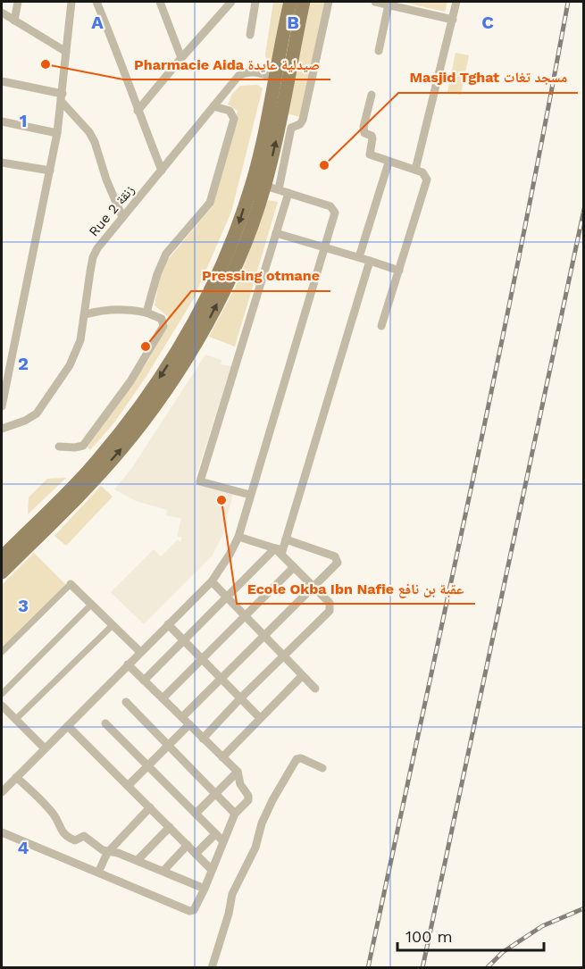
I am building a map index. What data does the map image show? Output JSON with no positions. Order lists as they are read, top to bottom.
{
  "streets": {
    "street": ["Rue 2 زنقة"]
  },
  "places": [
    "Pharmacie Aida صيدلية عايدة",
    "Masjid Tghat مسجد تغات",
    "Pressing otmane",
    "Ecole Okba Ibn Nafie عقبة بن نافع"
  ],
  "scale_bar": "100 m",
  "grid": {
    "columns": ["A", "B", "C"],
    "rows": [
      "1",
      "2",
      "3",
      "4"
    ]
  }
}
